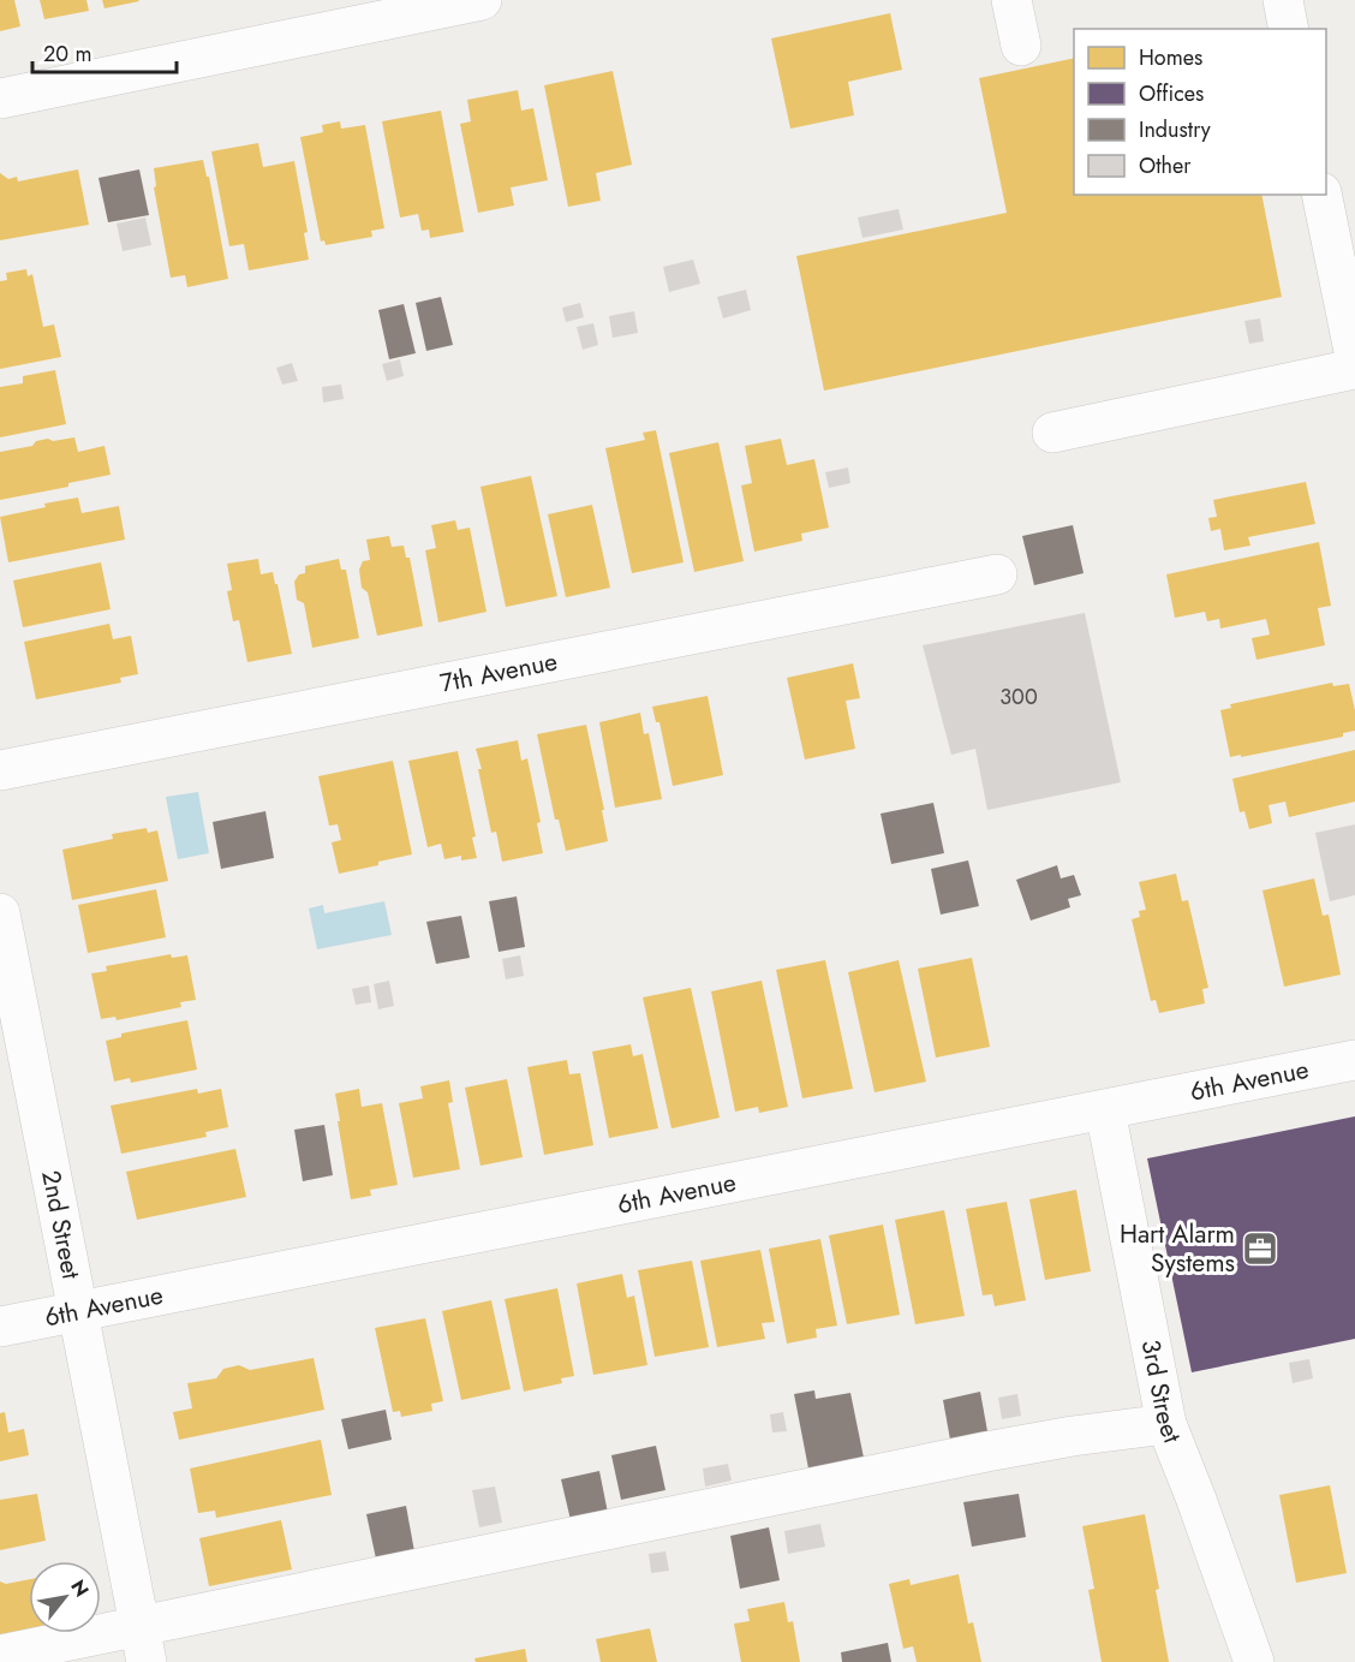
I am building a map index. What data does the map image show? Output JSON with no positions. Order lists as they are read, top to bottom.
{
  "streets": {
    "street": [
      "7th Avenue",
      "6th Avenue",
      "2nd Street",
      "3rd Street"
    ]
  },
  "crossings": [
    ["6th Avenue", "2nd Street"],
    ["6th Avenue", "3rd Street"]
  ],
  "places": {
    "office": ["Hart Alarm Systems"]
  },
  "house_numbers": ["300"],
  "legend": [
    "Homes",
    "Offices",
    "Industry",
    "Other"
  ],
  "scale_bar": "20 m",
  "north": "top right"
}
